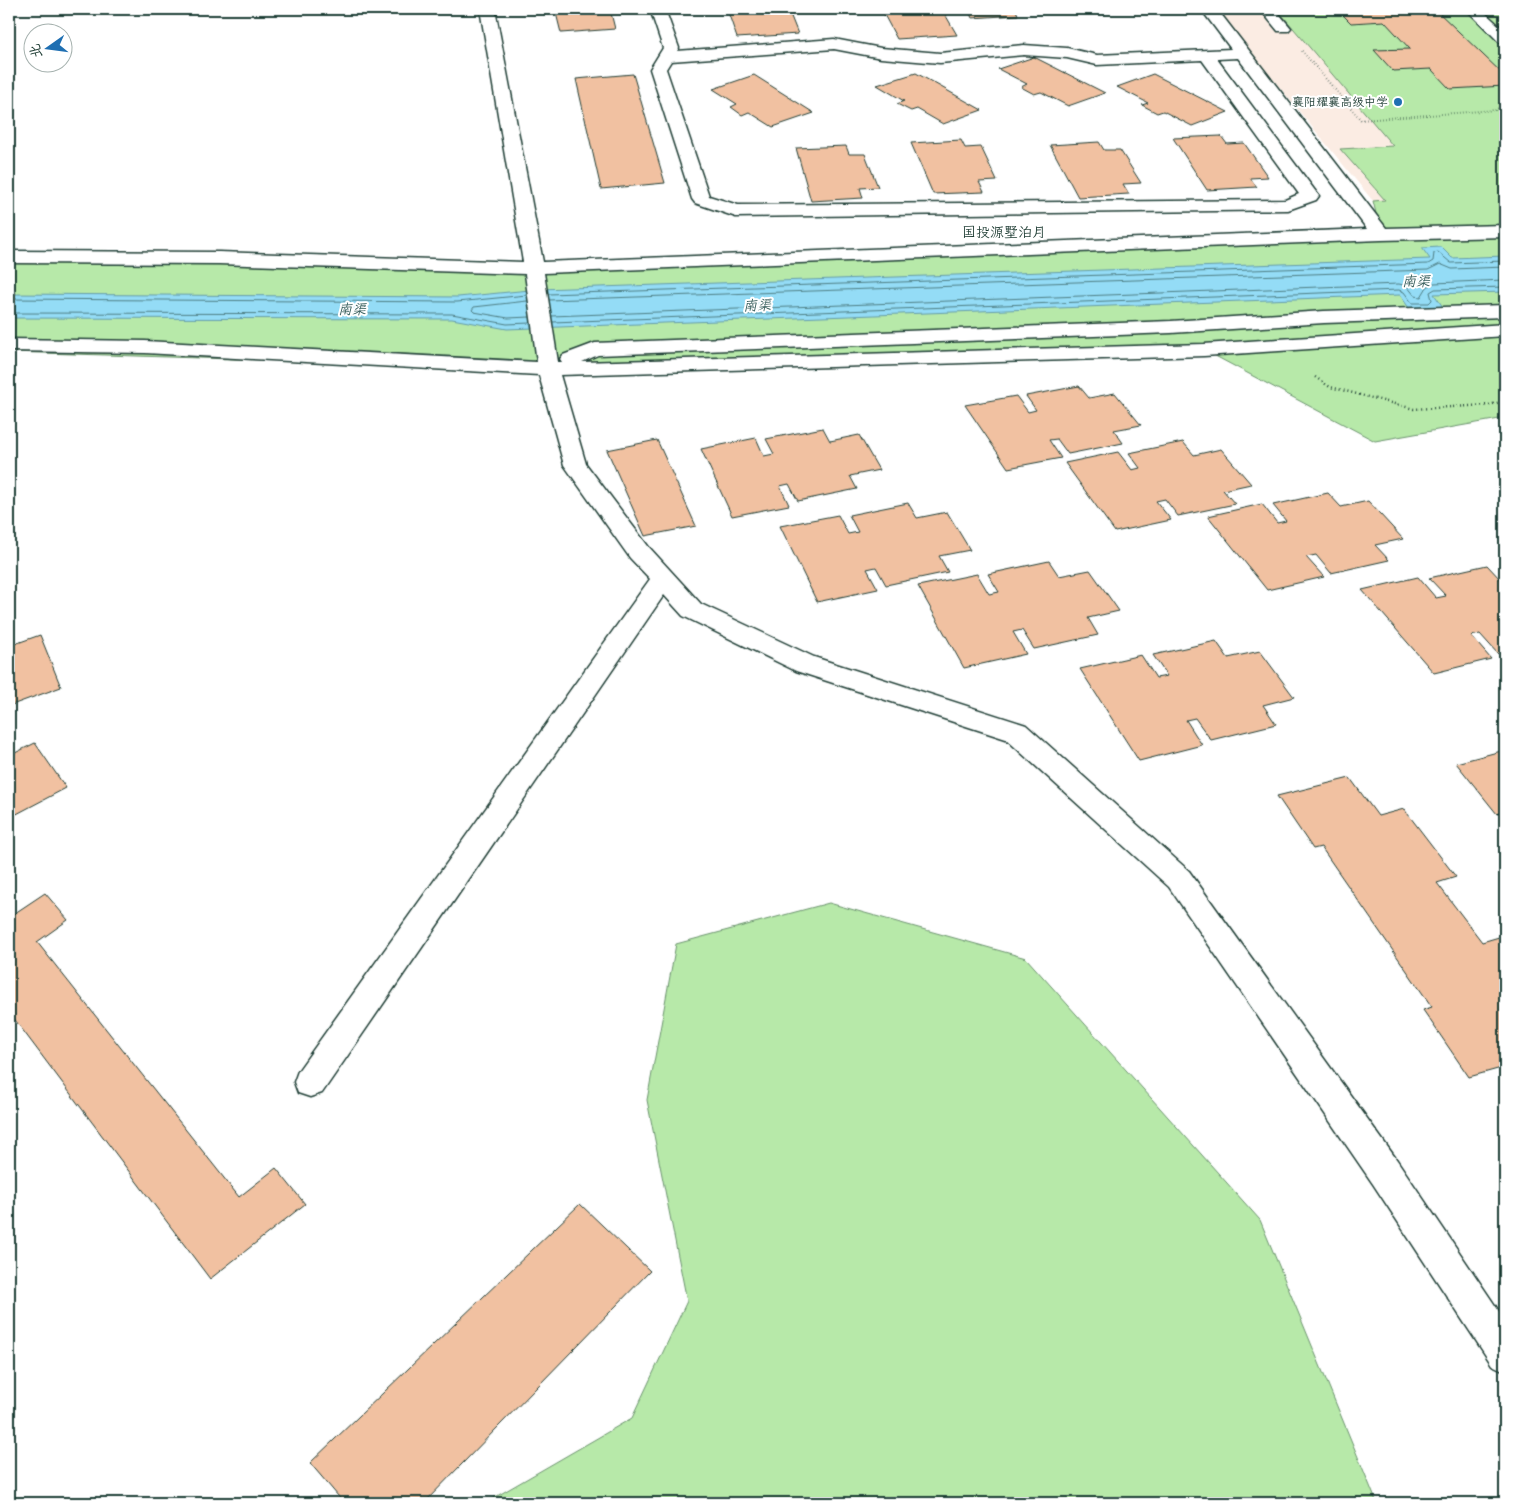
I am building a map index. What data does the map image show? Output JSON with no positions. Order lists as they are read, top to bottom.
{
  "districts": ["国投源墅泊月"],
  "water": ["南渠"],
  "places": ["襄阳耀襄高级中学"],
  "north": "left"
}
